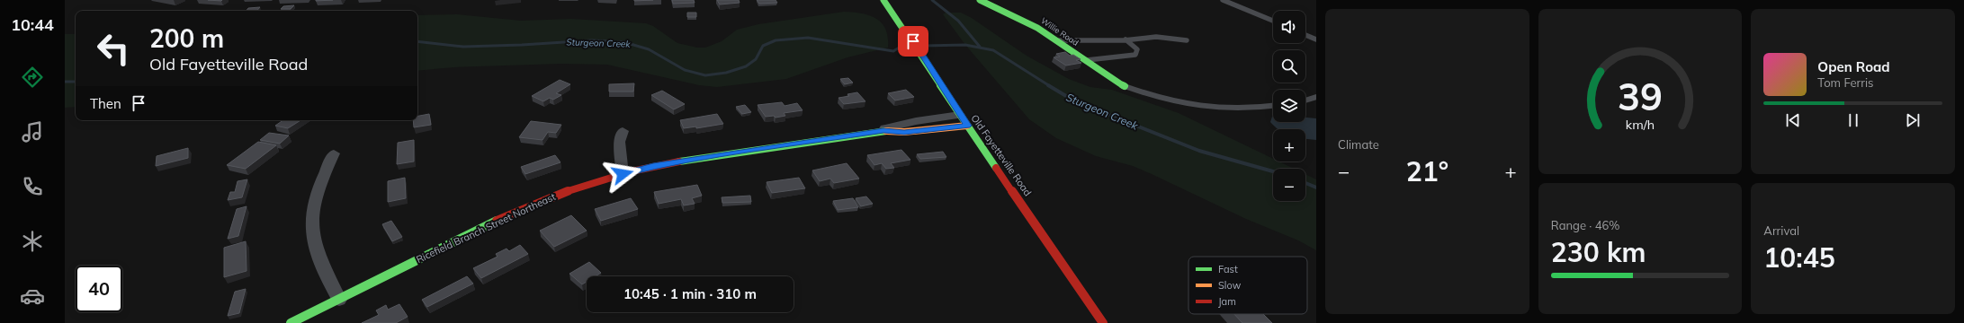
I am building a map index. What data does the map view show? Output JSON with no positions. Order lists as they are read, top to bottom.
{
  "streets": {
    "street": ["Willie Road", "Old Fayetteville Road", "Ricefield Branch Street Northeast"]
  },
  "crossings": [
    ["Old Fayetteville Road", "Ricefield Branch Street Northeast"]
  ],
  "water": ["Sturgeon Creek"],
  "legend": ["Fast", "Slow", "Jam"],
  "page": {
    "tabs": "10:44",
    "tile": [
      "Climate",
      ["Range · 46%", "230 km"],
      ["Arrival", "10:45"]
    ],
    "map_buttons": ["+", "−"],
    "turn": ["200 m", "Old Fayetteville Road"],
    "song": ["Open Road", "Tom Ferris"],
    "then": "Then",
    "heat": ["−", "21°", "+"],
    "limit": "40",
    "trip": "10:45 · 1 min · 310 m",
    "gauge": ["39", "km/h"]
  }
}
